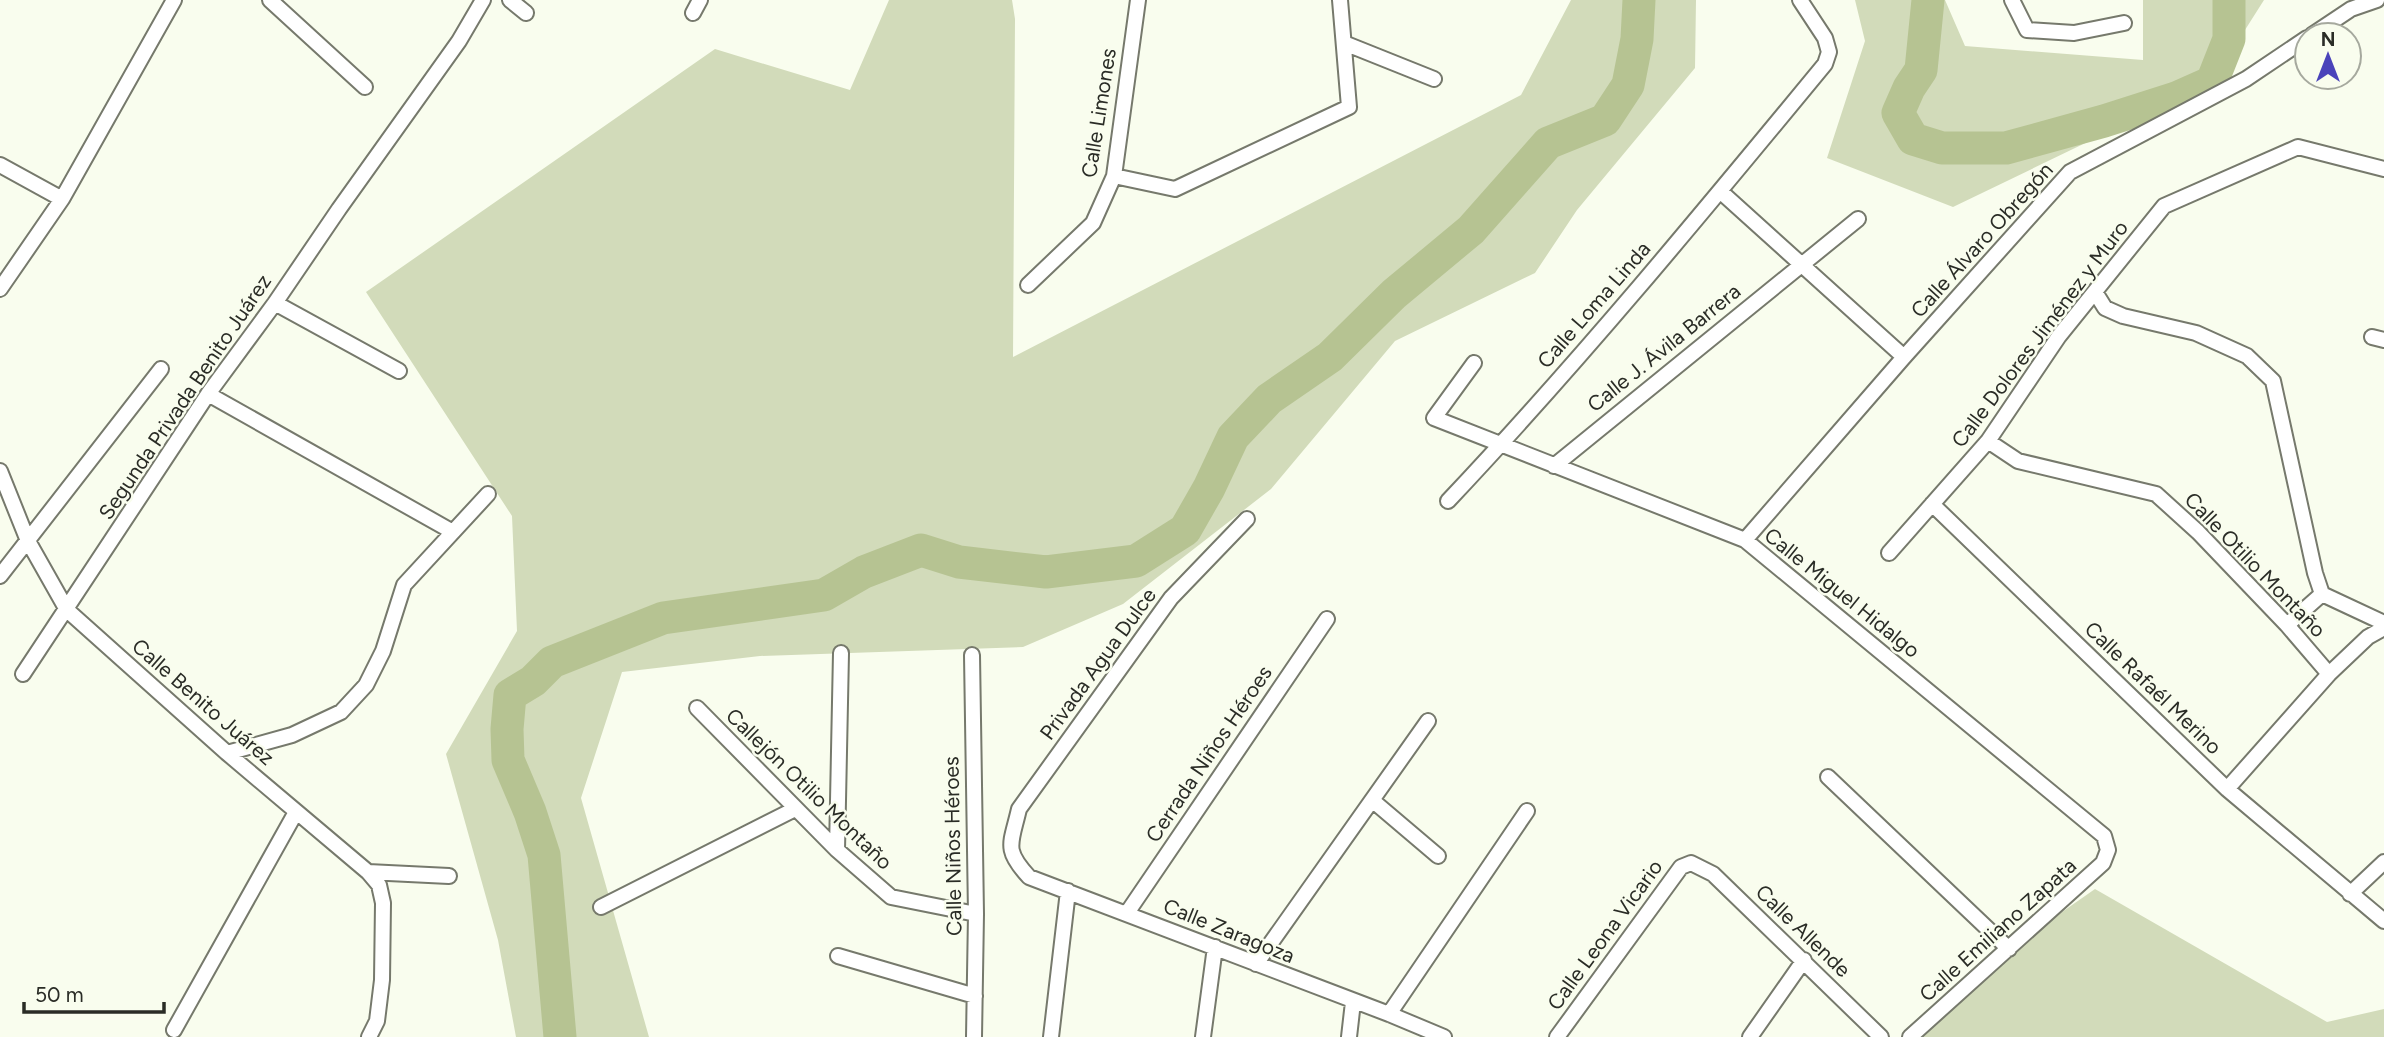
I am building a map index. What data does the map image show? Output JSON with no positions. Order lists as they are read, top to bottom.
{
  "streets": {
    "street": [
      "Calle Limones",
      "Calle Álvaro Obregón",
      "Calle Loma Linda",
      "Calle Dolores Jiménez y Muro",
      "Calle J. Ávila Barrera",
      "Segunda Privada Benito Juárez",
      "Calle Otilio Montaño",
      "Calle Miguel Hidalgo",
      "Privada Agua Dulce",
      "Calle Rafaél Merino",
      "Calle Benito Juárez",
      "Cerrada Niños Héroes",
      "Callejón Otilio Montaño",
      "Calle Niños Héroes",
      "Calle Emiliano Zapata",
      "Calle Zaragoza",
      "Calle Allende",
      "Calle Leona Vicario"
    ]
  },
  "crossings": [
    ["Calle Álvaro Obregón", "Calle Miguel Hidalgo"],
    ["Calle Loma Linda", "Calle Miguel Hidalgo"],
    ["Calle Dolores Jiménez y Muro", "Calle Otilio Montaño"],
    ["Calle Dolores Jiménez y Muro", "Calle Rafaél Merino"],
    ["Calle J. Ávila Barrera", "Calle Miguel Hidalgo"],
    ["Segunda Privada Benito Juárez", "Calle Benito Juárez"],
    ["Calle Miguel Hidalgo", "Calle Emiliano Zapata"],
    ["Privada Agua Dulce", "Calle Zaragoza"],
    ["Cerrada Niños Héroes", "Calle Zaragoza"],
    ["Callejón Otilio Montaño", "Calle Niños Héroes"],
    ["Calle Allende", "Calle Leona Vicario"]
  ],
  "scale_bar": "50 m",
  "north": "top"
}
